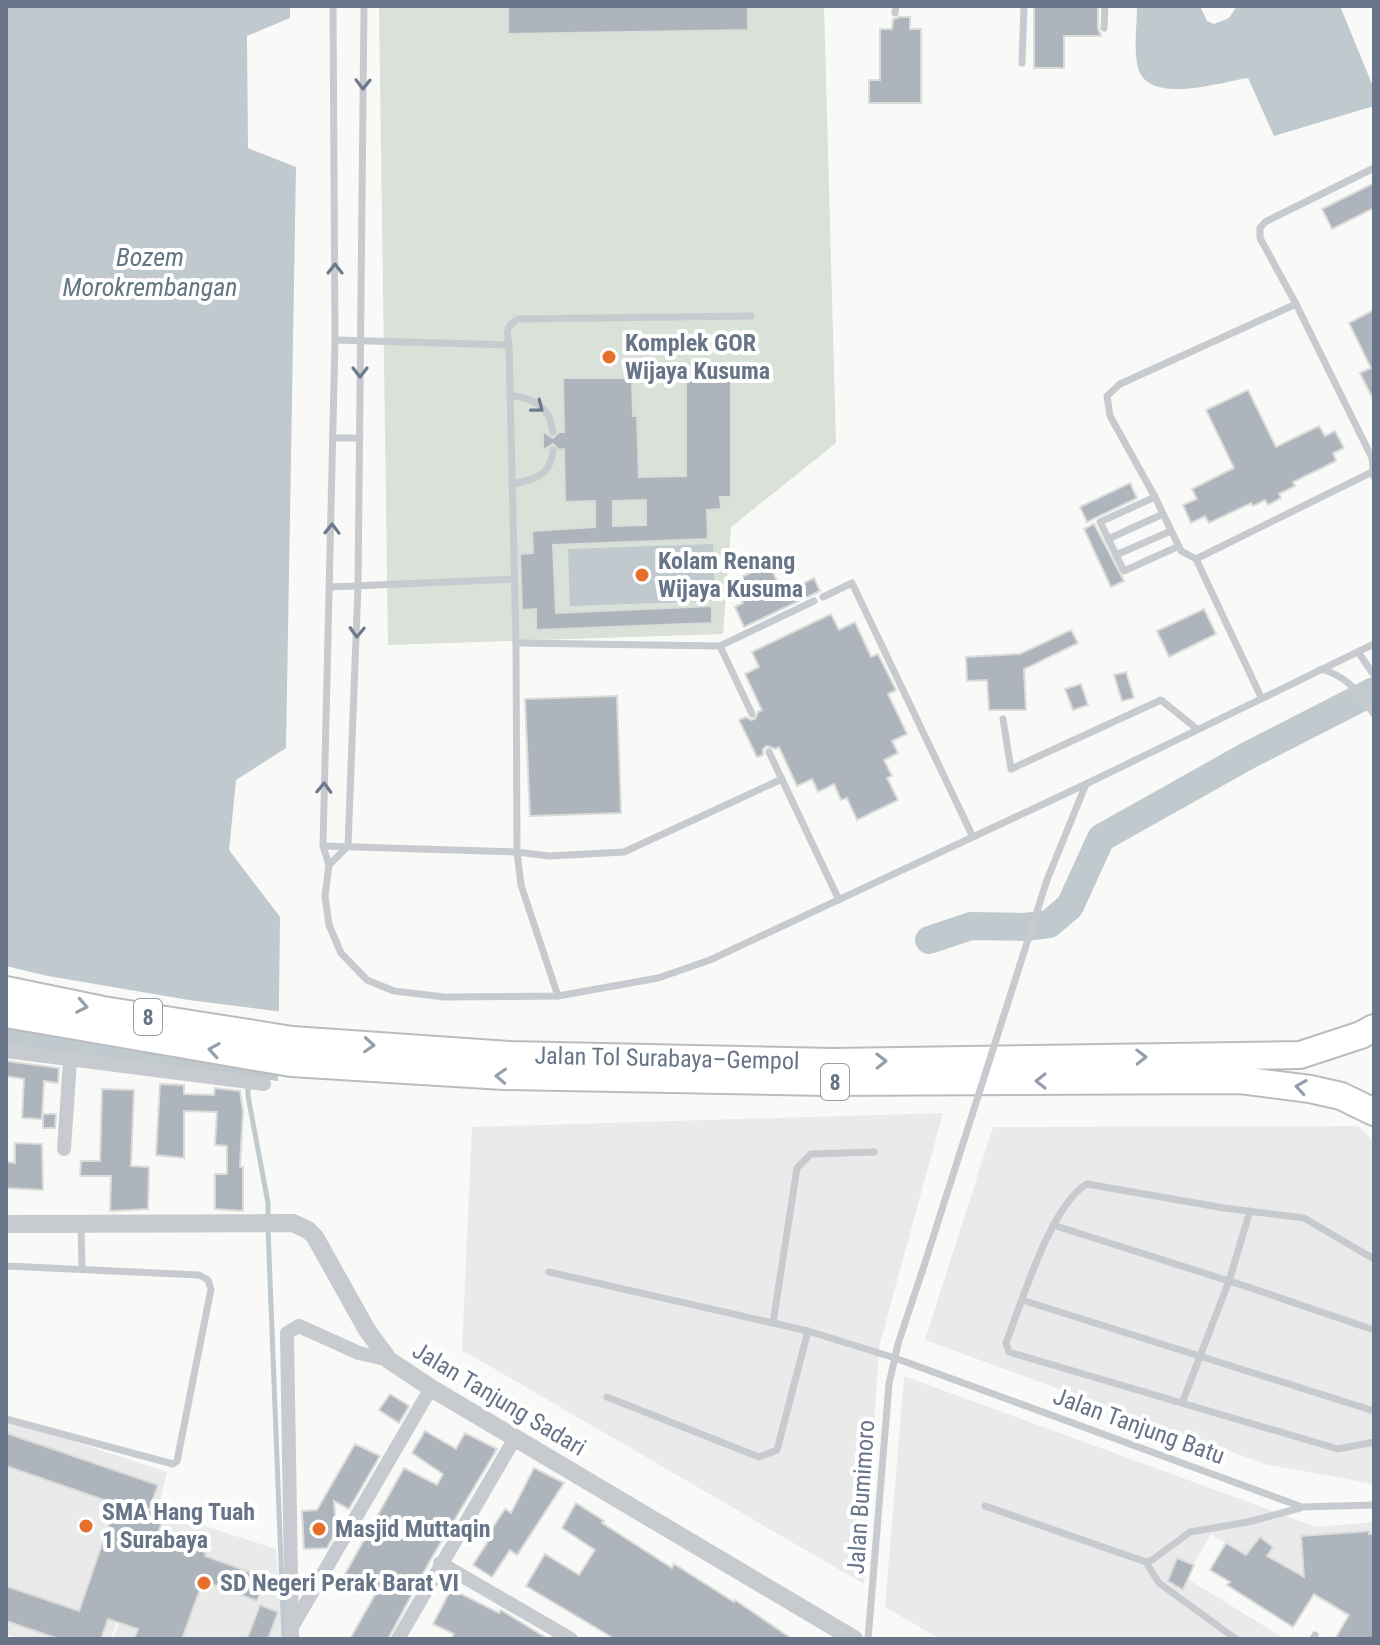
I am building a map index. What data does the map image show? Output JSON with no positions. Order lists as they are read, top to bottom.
{
  "streets": {
    "highway": ["8", "Jalan Tol Surabaya–Gempol"],
    "street": ["Jalan Tanjung Sadari"],
    "lane": ["Jalan Tanjung Batu", "Jalan Bumimoro"]
  },
  "crossings": [
    ["Jalan Tanjung Batu", "Jalan Bumimoro"]
  ],
  "water": ["Bozem Morokrembangan"],
  "places": [
    "Komplek GOR Wijaya Kusuma",
    "Kolam Renang Wijaya Kusuma",
    "SMA Hang Tuah 1 Surabaya",
    "Masjid Muttaqin",
    "SD Negeri Perak Barat VI"
  ]
}
